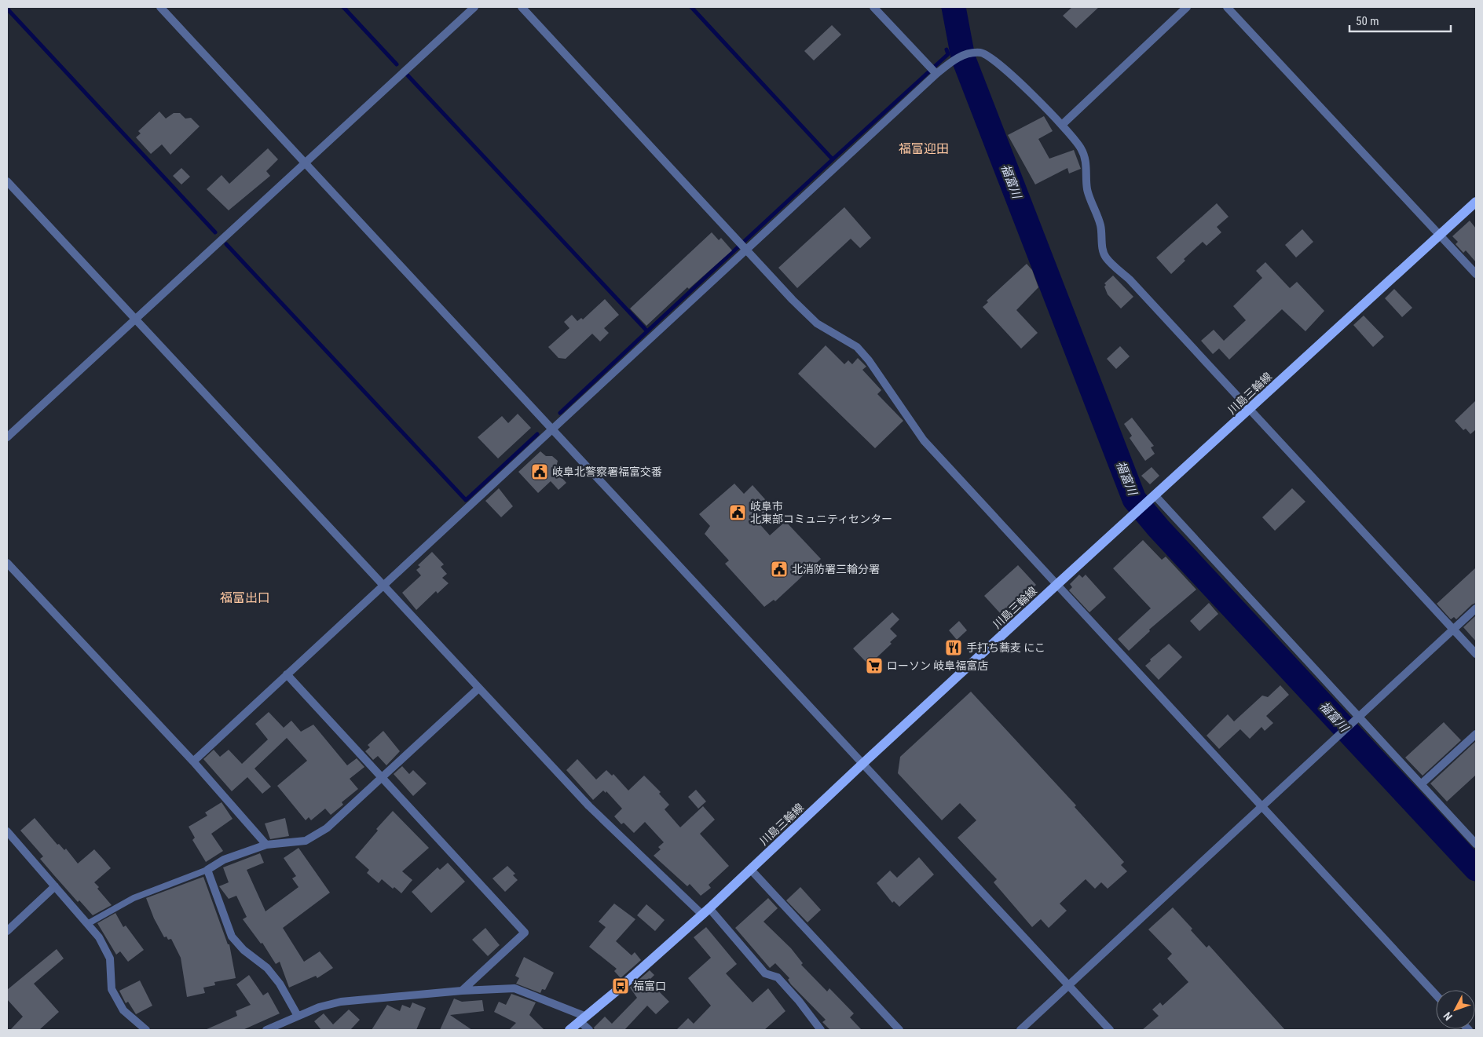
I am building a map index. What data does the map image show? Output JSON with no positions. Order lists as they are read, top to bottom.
{
  "streets": {
    "main road": ["川島三輪線"]
  },
  "districts": ["福富迎田", "福富出口"],
  "water": ["福富川"],
  "places": {
    "public building": ["岐阜北警察署福富交番", "岐阜市 北東部コミュニティセンター", "北消防署三輪分署"],
    "restaurant": ["手打ち蕎麦 にこ"],
    "supermarket": ["ローソン 岐阜福富店"],
    "bus stop": ["福富口"]
  },
  "scale_bar": "50 m",
  "north": "bottom left"
}
